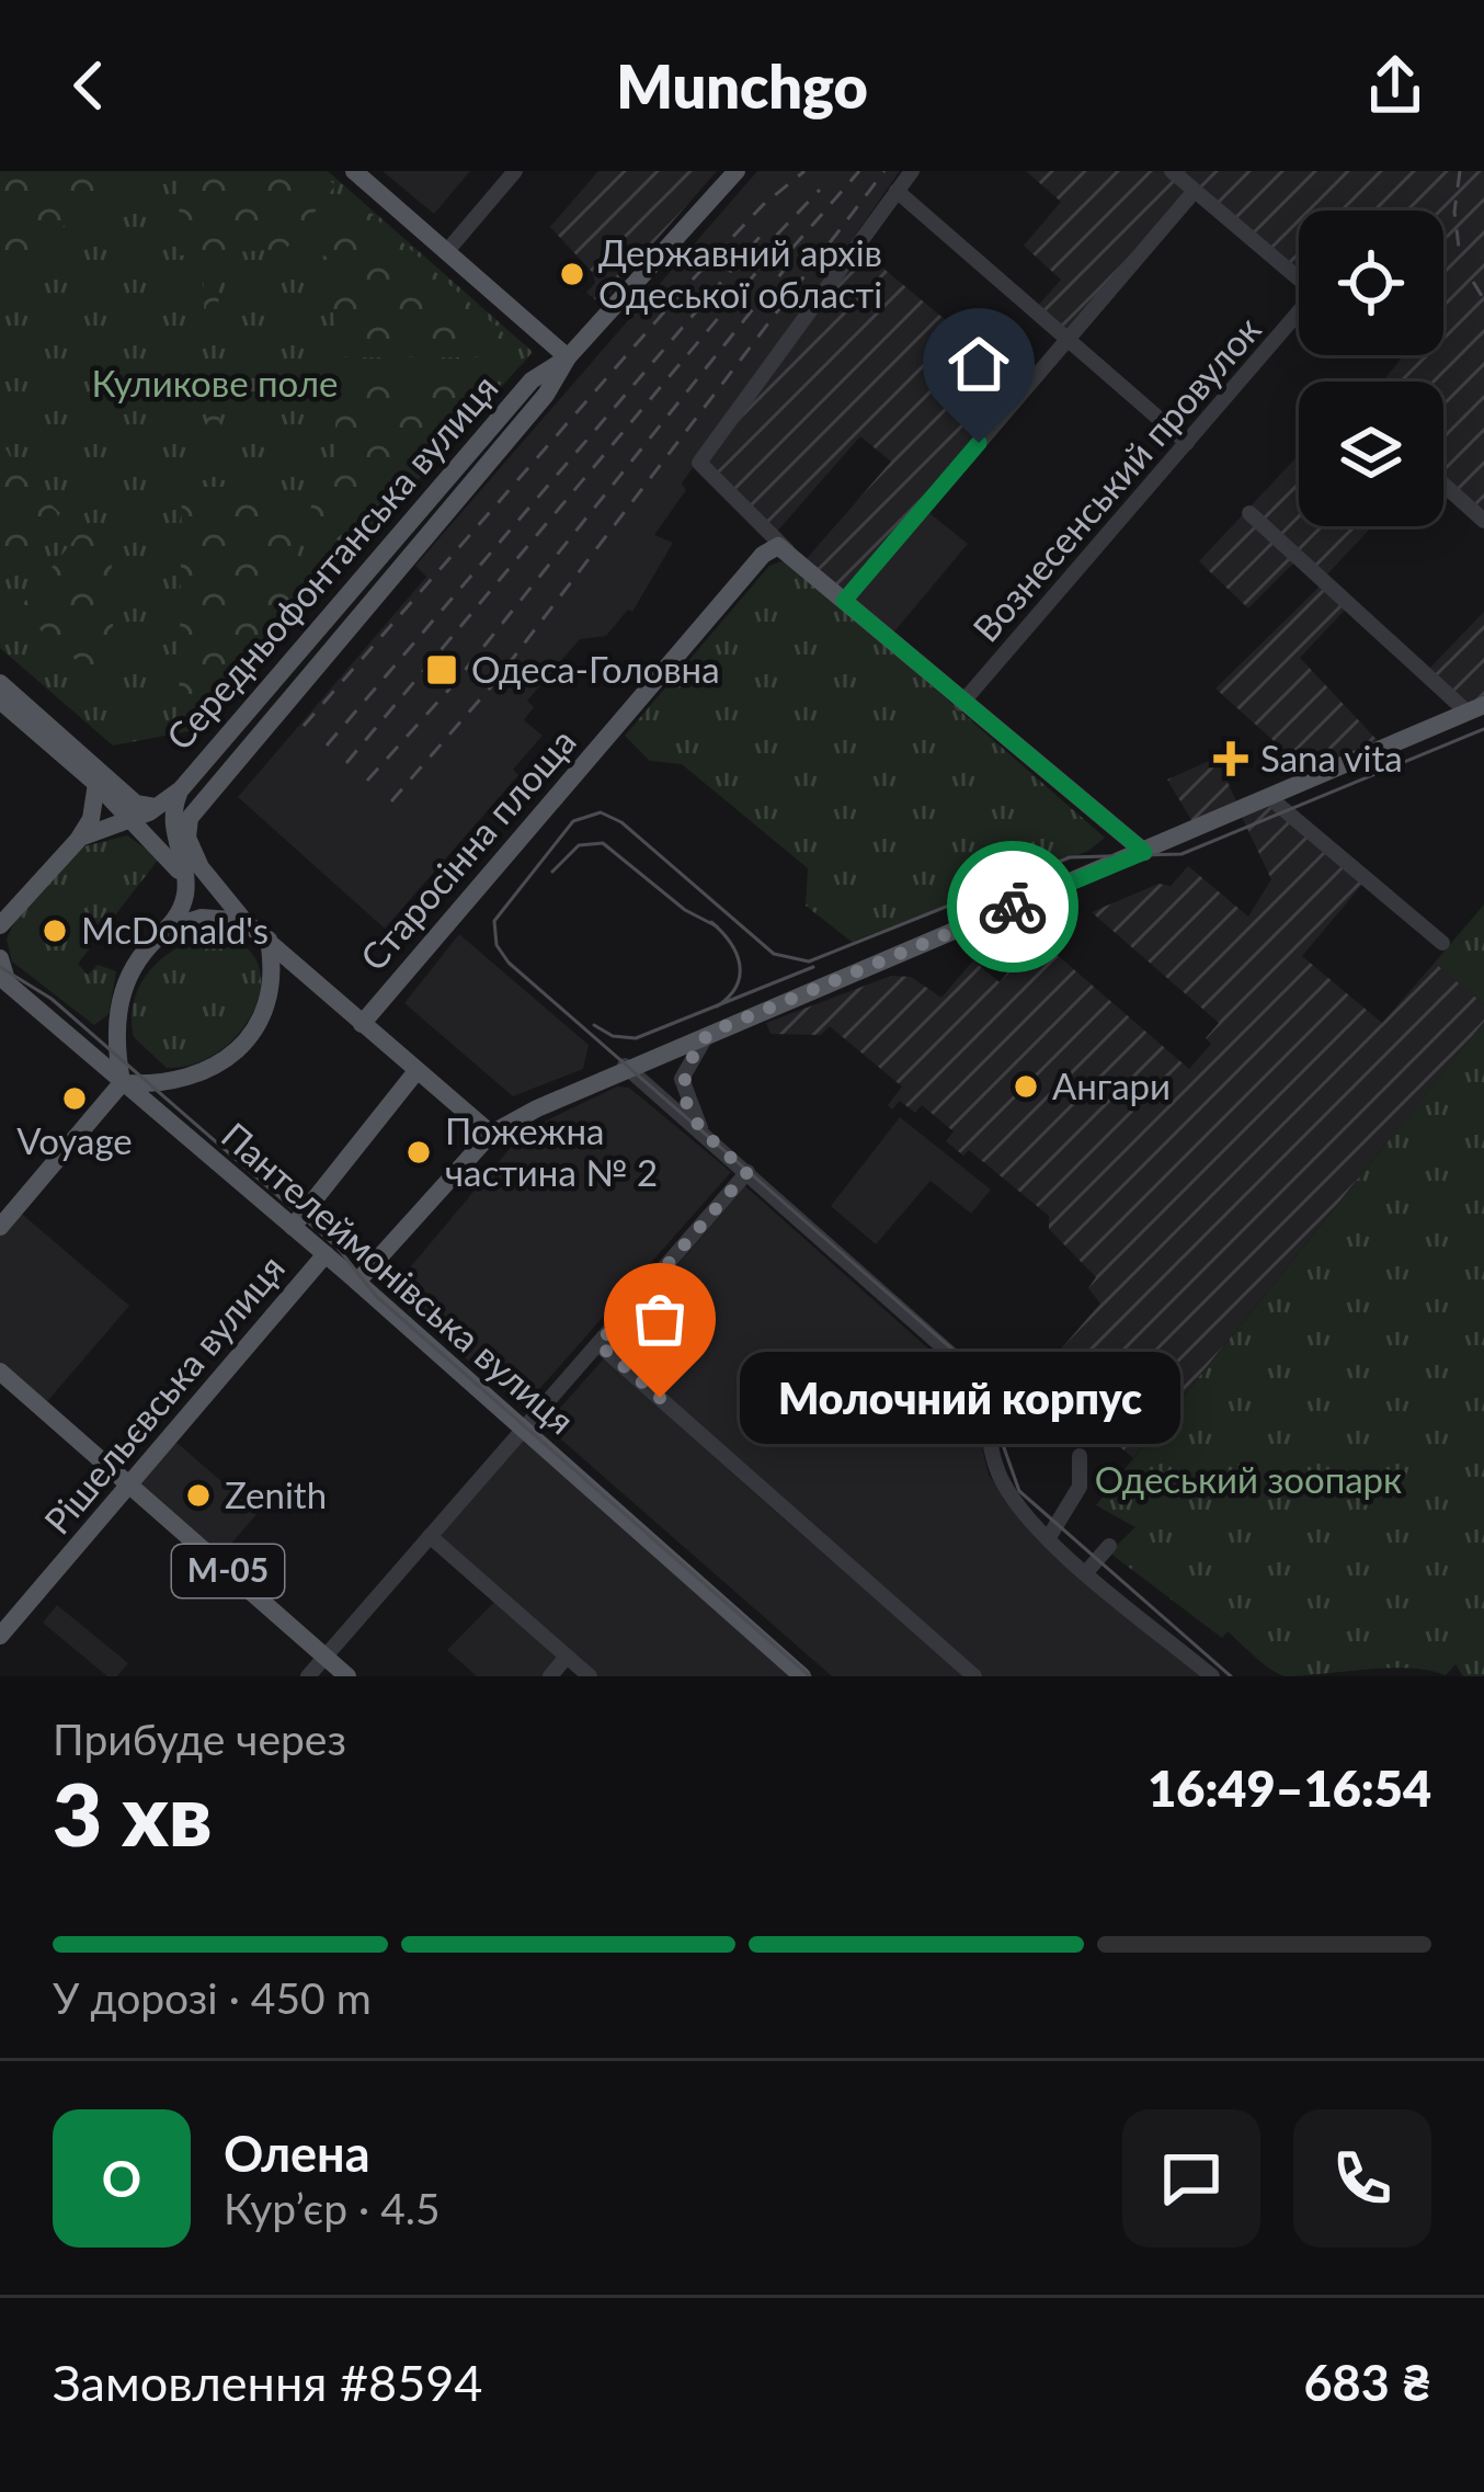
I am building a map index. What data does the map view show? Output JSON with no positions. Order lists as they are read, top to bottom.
{
  "streets": {
    "main road": [
      "Середньофонтанська вулиця",
      "Старосінна площа",
      "Пантелеймонівська вулиця",
      "Рішельєвська вулиця",
      "М-05"
    ],
    "street": ["Вознесенський провулок"]
  },
  "crossings": [
    ["Пантелеймонівська вулиця", "Рішельєвська вулиця"],
    ["Рішельєвська вулиця", "М-05"]
  ],
  "parks": ["Куликове поле", "Одеський зоопарк"],
  "places": {
    "other": [
      "Державний архів Одеської області",
      "McDonald's",
      "Ангари",
      "Voyage",
      "Пожежна частина № 2",
      "Молочний корпус",
      "Zenith"
    ],
    "transit": ["Одеса-Головна"],
    "health": ["Sana vita"]
  },
  "page": {
    "header": "Munchgo",
    "bubble": "Молочний корпус",
    "heading": ["3 хв", "Прибуде через", "16:49–16:54"],
    "panel": [
      "Олена",
      "Кур’єр · 4.5",
      "Замовлення #8594",
      "683 ₴"
    ],
    "bar": "У дорозі · 450 m",
    "round": "О"
  }
}
